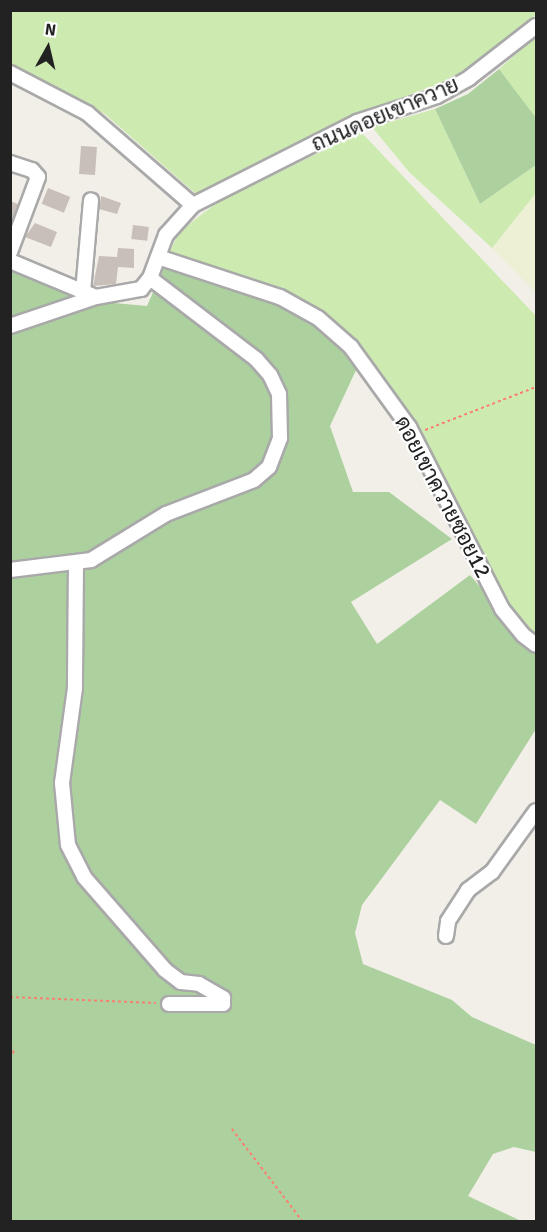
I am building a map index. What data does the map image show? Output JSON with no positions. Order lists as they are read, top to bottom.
{
  "streets": {
    "street": ["ถนนดอยเขาควาย", "ดอยเขาควายซอย12"]
  },
  "north": "top"
}
